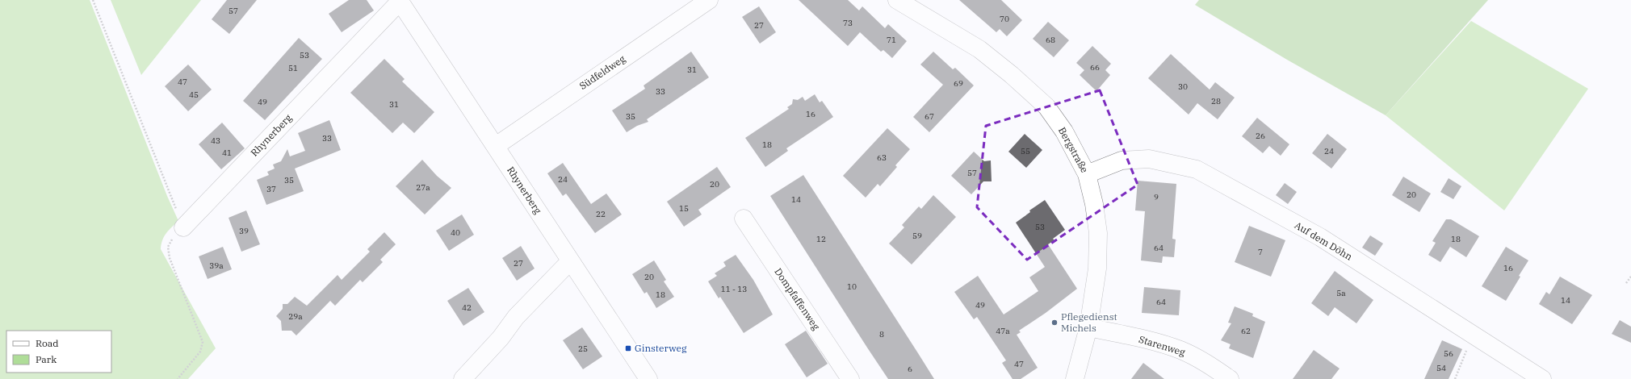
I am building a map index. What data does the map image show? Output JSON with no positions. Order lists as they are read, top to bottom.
{
  "streets": {
    "street": [
      "Südfeldweg",
      "Rhynerberg",
      "Bergstraße",
      "Auf dem Döhn",
      "Dompfaffenweg",
      "Starenweg"
    ]
  },
  "crossings": [
    ["Südfeldweg", "Rhynerberg"],
    ["Bergstraße", "Auf dem Döhn"],
    ["Bergstraße", "Starenweg"]
  ],
  "places": {
    "other": ["Pflegedienst Michels"],
    "transit": ["Ginsterweg"]
  },
  "house_numbers": [
    "57",
    "70",
    "73",
    "27",
    "71",
    "68",
    "53",
    "66",
    "51",
    "31",
    "47",
    "69",
    "30",
    "33",
    "45",
    "28",
    "49",
    "31",
    "16",
    "35",
    "67",
    "26",
    "33",
    "43",
    "18",
    "55",
    "24",
    "41",
    "63",
    "57",
    "24",
    "35",
    "20",
    "27a",
    "37",
    "20",
    "9",
    "14",
    "15",
    "22",
    "53",
    "39",
    "40",
    "59",
    "12",
    "18",
    "64",
    "7",
    "27",
    "39a",
    "16",
    "20",
    "10",
    "11 - 13",
    "5a",
    "18",
    "14",
    "64",
    "49",
    "42",
    "29a",
    "47a",
    "62",
    "8",
    "25",
    "56",
    "47",
    "54",
    "6"
  ],
  "legend": ["Road", "Park"]
}
